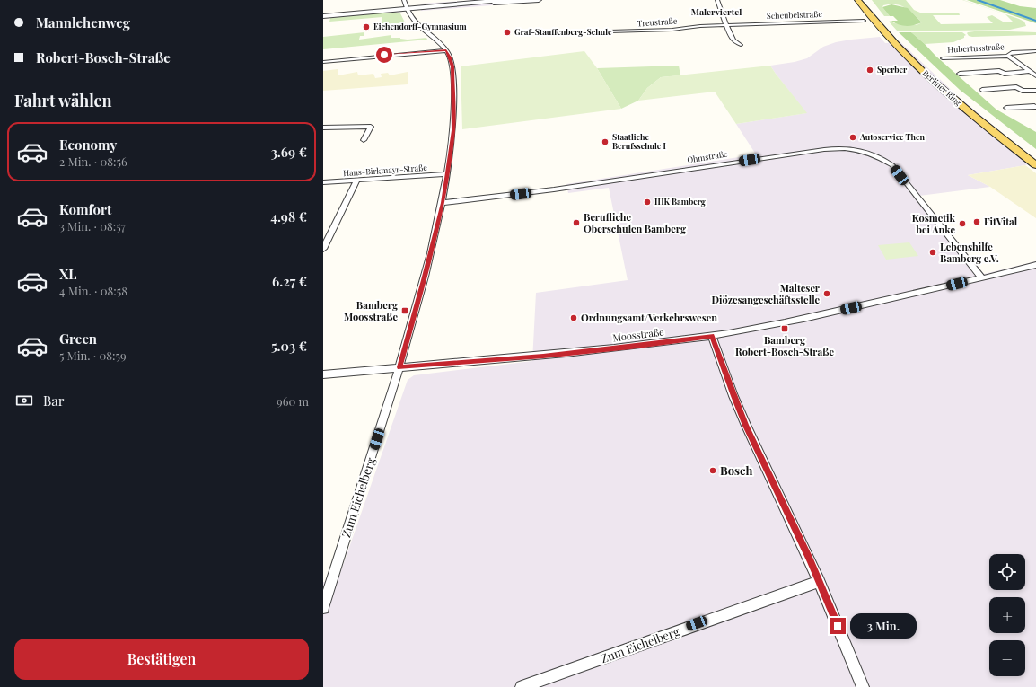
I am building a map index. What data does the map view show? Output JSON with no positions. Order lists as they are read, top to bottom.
{
  "streets": {
    "main road": ["Berliner Ring"],
    "street": [
      "Scheubelstraße",
      "Treustraße",
      "Hubertusstraße",
      "Ohmstraße",
      "Hans-Birkmayr-Straße",
      "Moosstraße",
      "Zum Eichelberg"
    ]
  },
  "crossings": [
    ["Scheubelstraße", "Treustraße"],
    ["Ohmstraße", "Moosstraße"],
    ["Ohmstraße", "Zum Eichelberg"],
    ["Hans-Birkmayr-Straße", "Zum Eichelberg"],
    ["Moosstraße", "Zum Eichelberg"]
  ],
  "districts": ["Malerviertel"],
  "places": {
    "other": [
      "Eichendorff-Gymnasium",
      "Graf-Stauffenberg-Schule",
      "Sperber",
      "Autoservice Then",
      "Staatliche Berufsschule I",
      "IHK Bamberg",
      "FitVital",
      "Berufliche Oberschulen Bamberg",
      "Kosmetik bei Anke",
      "Lebenshilfe Bamberg e.V.",
      "Malteser Diözesangeschäftsstelle",
      "Ordnungsamt/Verkehrswesen",
      "Bosch"
    ],
    "transit": ["Bamberg Moosstraße", "Bamberg Robert-Bosch-Straße"]
  },
  "page": {
    "banner": ["Mannlehenweg", "Robert-Bosch-Straße"],
    "heading": "Fahrt wählen",
    "list": [
      {
        "name": "Economy",
        "note": "2 Min. · 08:56",
        "value": "3.69 €"
      },
      {
        "name": "Komfort",
        "note": "3 Min. · 08:57",
        "value": "4.98 €"
      },
      {
        "name": "XL",
        "note": "4 Min. · 08:58",
        "value": "6.27 €"
      },
      {
        "name": "Green",
        "note": "5 Min. · 08:59",
        "value": "5.03 €"
      }
    ],
    "pay": ["Bar", "960 m"],
    "map_buttons": ["+", "−"],
    "bubble": "3 Min.",
    "buttons": "Bestätigen"
  }
}
